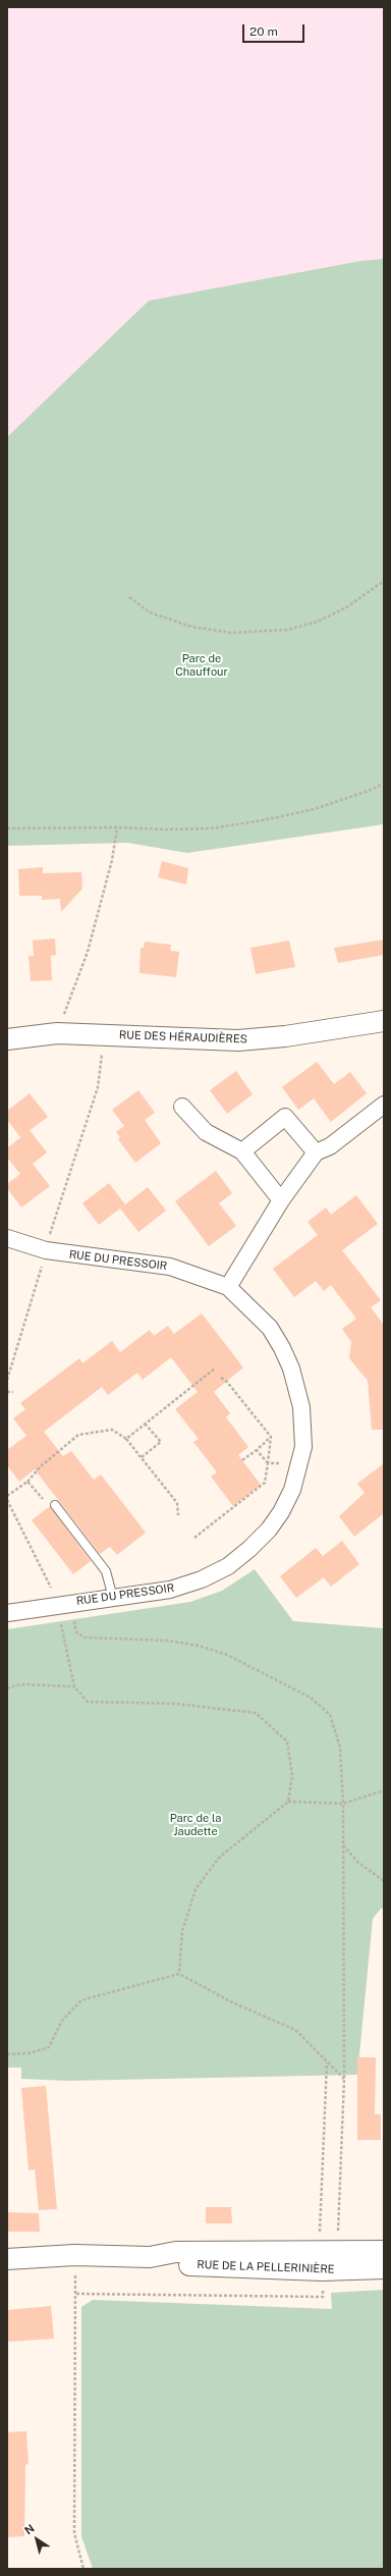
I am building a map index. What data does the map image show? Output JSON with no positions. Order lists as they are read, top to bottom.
{
  "streets": {
    "street": ["RUE DES HÉRAUDIÈRES", "RUE DU PRESSOIR", "RUE DE LA PELLERINIÈRE"]
  },
  "parks": ["Parc de Chauffour", "Parc de la Jaudette"],
  "scale_bar": "20 m",
  "north": "top left"
}
